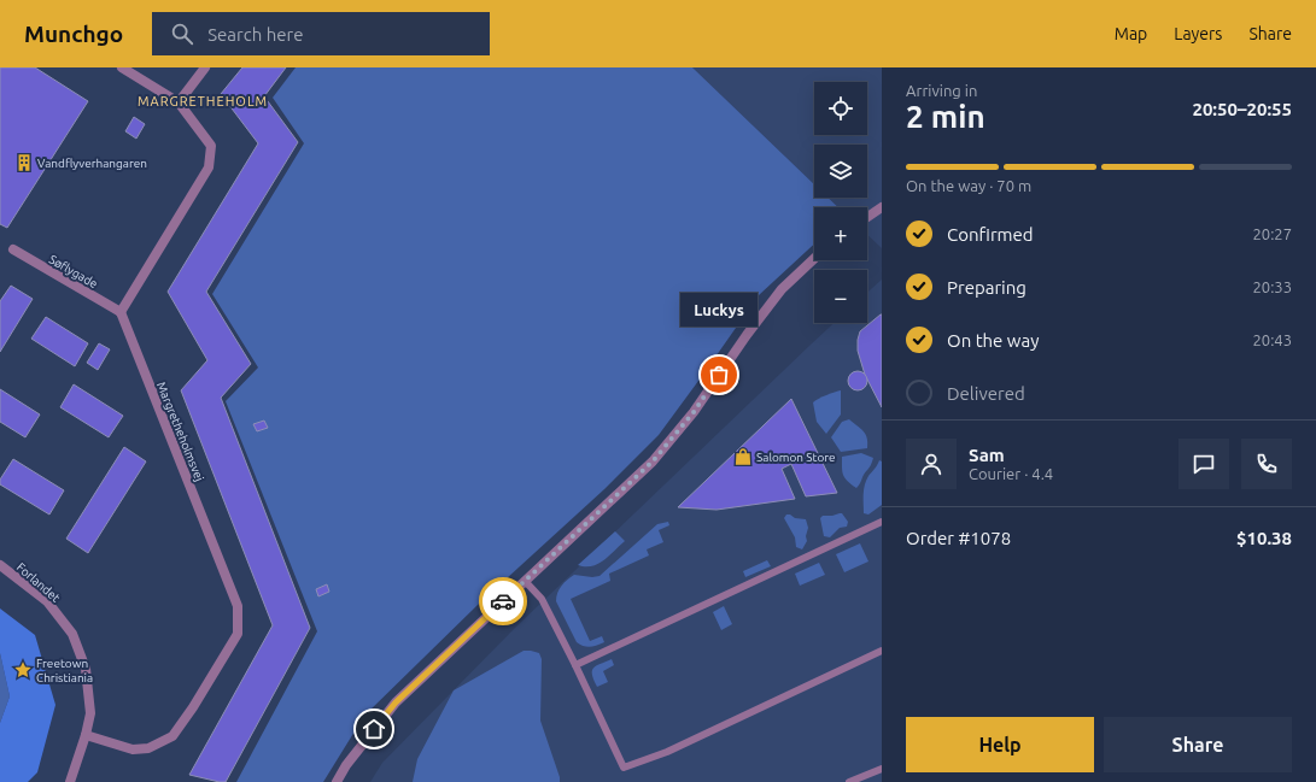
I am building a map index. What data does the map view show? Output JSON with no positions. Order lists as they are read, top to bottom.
{
  "streets": {
    "street": ["Søflygade", "Margretheholmsvej", "Forlandet"]
  },
  "crossings": [
    ["Søflygade", "Margretheholmsvej"],
    ["Margretheholmsvej", "Forlandet"]
  ],
  "districts": ["MARGRETHEHOLM"],
  "places": {
    "building": ["Vandflyverhangaren"],
    "other": ["Luckys"],
    "shop": ["Salomon Store"],
    "place": ["Freetown Christiania"]
  },
  "page": {
    "header": "Munchgo",
    "search": "Search here",
    "nav": ["Map", "Layers", "Share"],
    "heading": ["2 min", "Arriving in", "20:50–20:55"],
    "panel": [
      "Sam",
      "Courier · 4.4",
      "Order #1078",
      "$10.38"
    ],
    "map_buttons": ["+", "−"],
    "bar": "On the way · 70 m",
    "list": [
      ["Confirmed", "20:27"],
      ["Preparing", "20:33"],
      ["On the way", "20:43"],
      "Delivered"
    ],
    "bubble": "Luckys",
    "buttons": ["Help", "Share"]
  }
}
